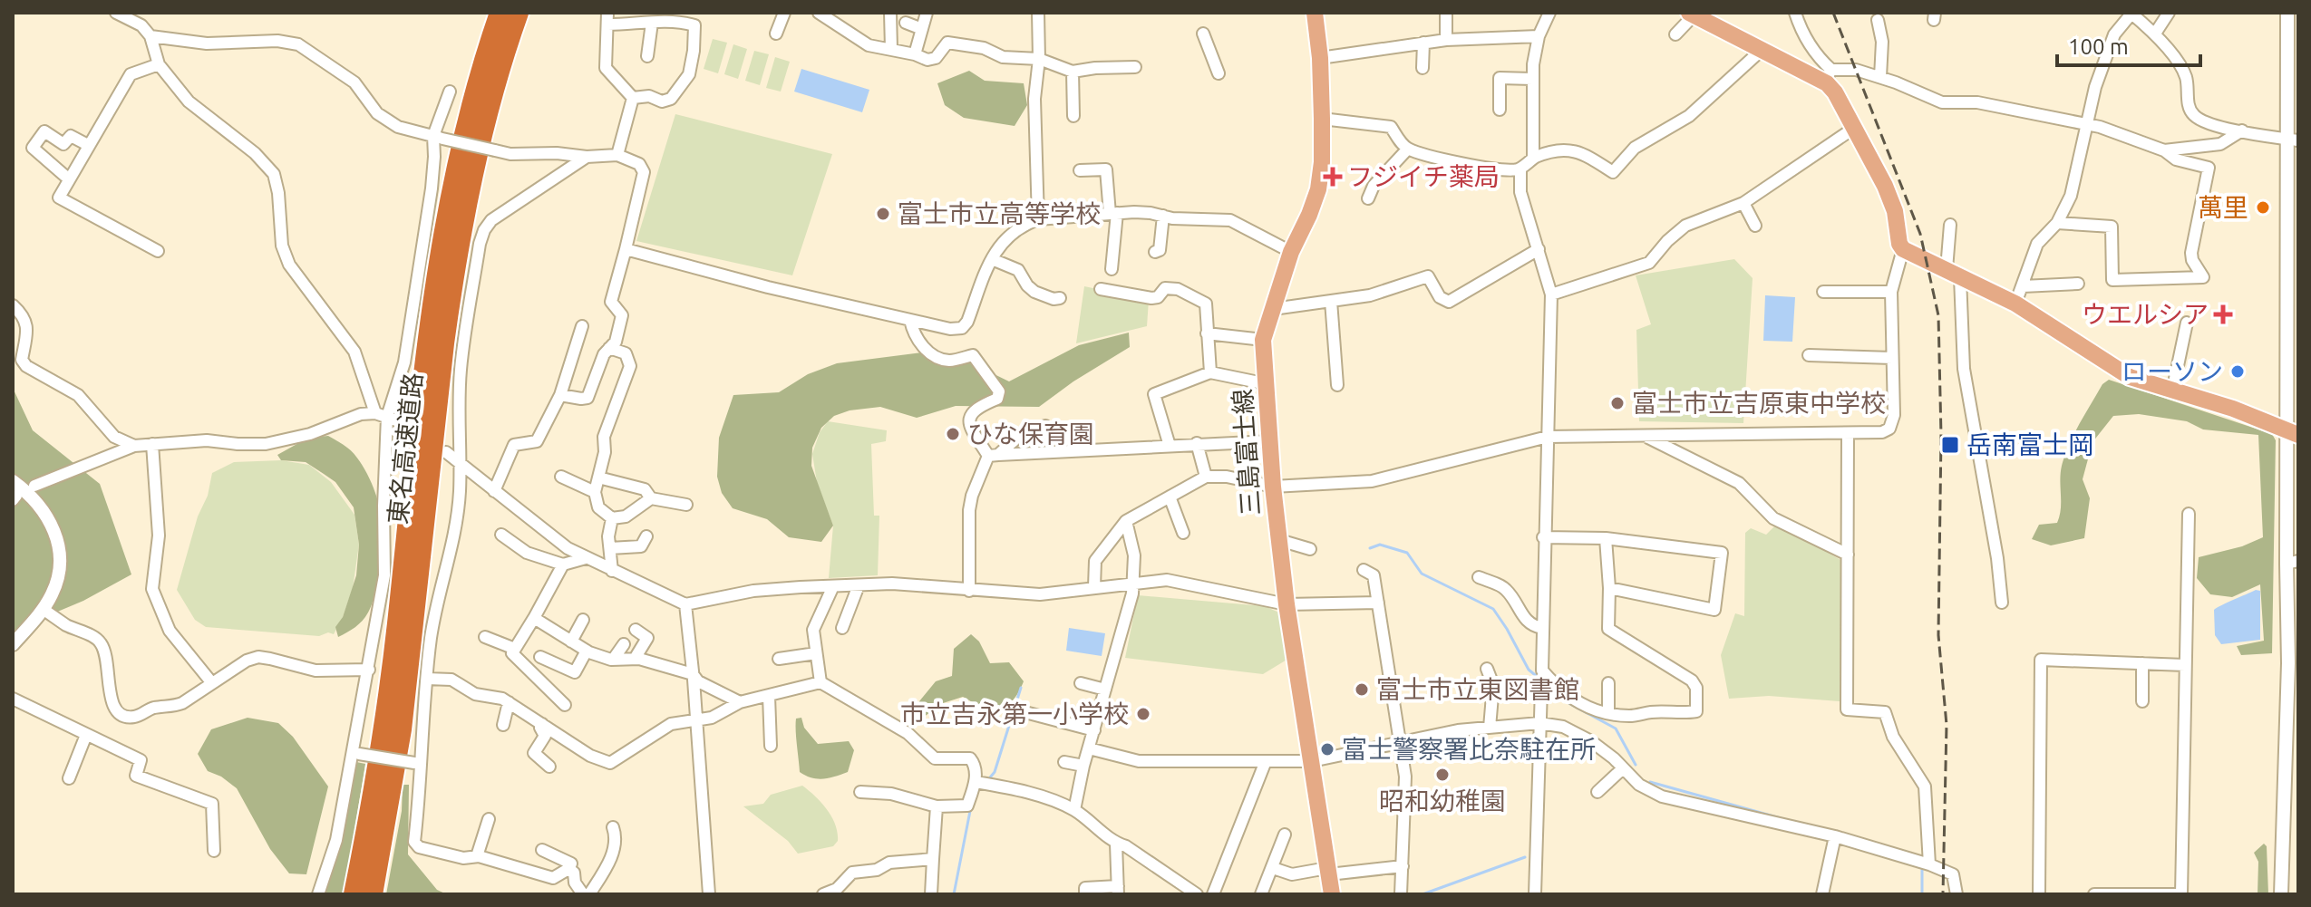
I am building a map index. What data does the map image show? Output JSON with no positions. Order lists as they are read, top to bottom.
{
  "streets": {
    "highway": ["東名高速道路"],
    "main road": ["三島富士線"]
  },
  "places": {
    "health": ["フジイチ薬局", "ウエルシア"],
    "other": [
      "萬里",
      "富士市立高等学校",
      "ローソン",
      "富士市立吉原東中学校",
      "ひな保育園",
      "富士市立東図書館",
      "市立吉永第一小学校",
      "富士警察署比奈駐在所",
      "昭和幼稚園"
    ],
    "transit": ["岳南富士岡"]
  },
  "scale_bar": "100 m"
}
